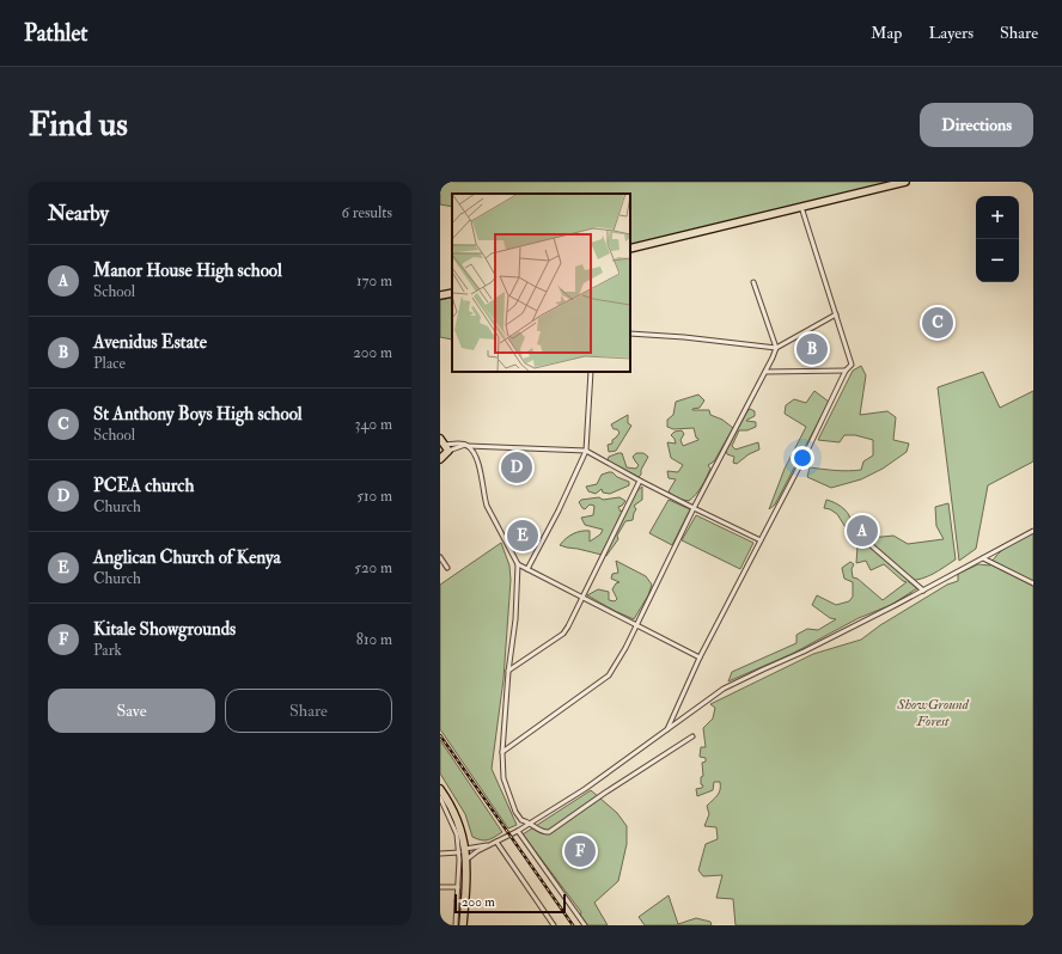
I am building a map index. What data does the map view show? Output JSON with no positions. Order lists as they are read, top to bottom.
{
  "parks": ["ShowGround Forest"],
  "scale_bar": "200 m",
  "page": {
    "header": "Pathlet",
    "nav": ["Map", "Layers", "Share"],
    "buttons": [
      "Directions",
      ["Save", "Share"]
    ],
    "title": "Find us",
    "heading": ["Nearby", "6 results"],
    "map_buttons": ["+", "−"],
    "list": [
      {
        "mark": "A",
        "name": "Manor House High school",
        "note": "School",
        "value": "170 m"
      },
      {
        "mark": "B",
        "name": "Avenidus Estate",
        "note": "Place",
        "value": "200 m"
      },
      {
        "mark": "C",
        "name": "St Anthony Boys High school",
        "note": "School",
        "value": "340 m"
      },
      {
        "mark": "D",
        "name": "PCEA church",
        "note": "Church",
        "value": "510 m"
      },
      {
        "mark": "E",
        "name": "Anglican Church of Kenya",
        "note": "Church",
        "value": "520 m"
      },
      {
        "mark": "F",
        "name": "Kitale Showgrounds",
        "note": "Park",
        "value": "810 m"
      }
    ],
    "pins": [
      "C",
      "B",
      "D",
      "A",
      "E",
      "F"
    ],
    "scale": "200 m"
  }
}
